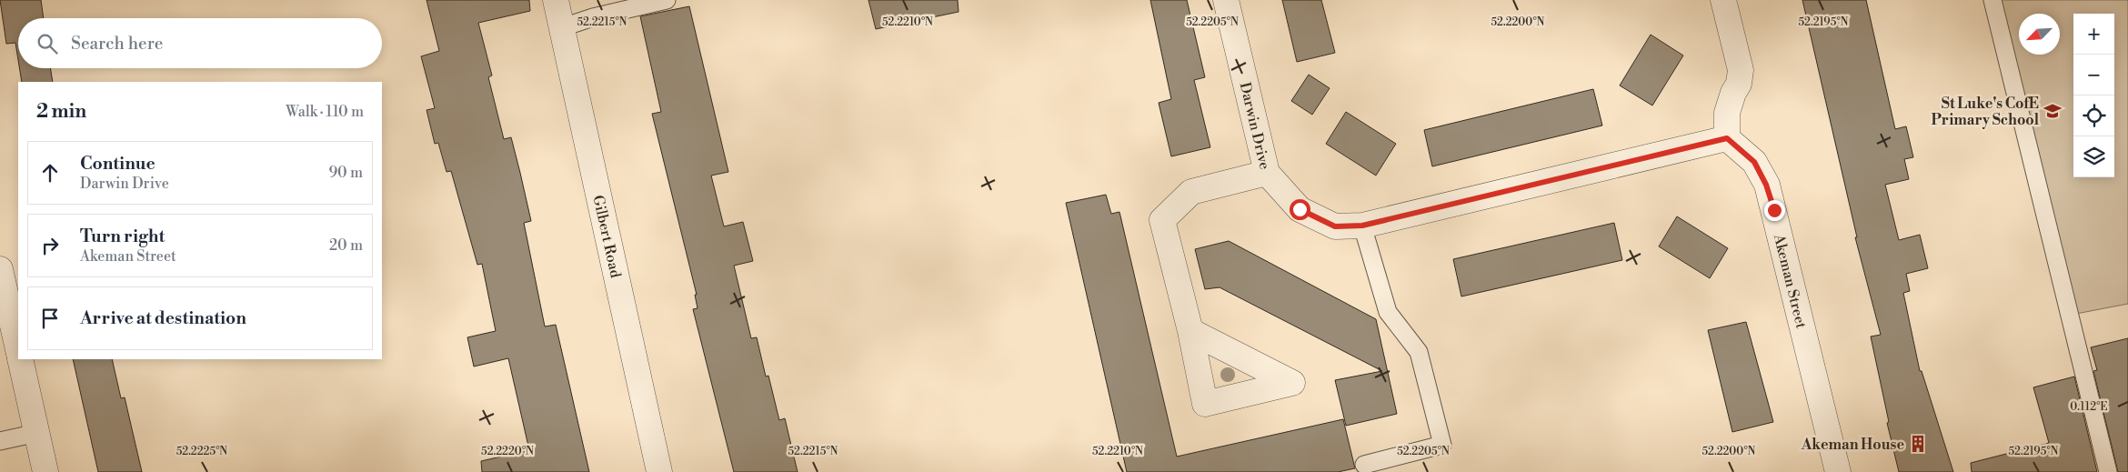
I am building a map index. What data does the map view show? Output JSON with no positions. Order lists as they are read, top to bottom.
{
  "streets": {
    "street": ["Darwin Drive", "Gilbert Road", "Akeman Street"]
  },
  "crossings": [
    ["Darwin Drive", "Akeman Street"]
  ],
  "places": {
    "school or university": ["St Luke's CofE Primary School"],
    "building": ["Akeman House"]
  },
  "north": "bottom left",
  "page": {
    "map_buttons": ["+", "−"],
    "search": "Search here",
    "heading": ["2 min", "Walk · 110 m"],
    "list": [
      ["Continue", "Darwin Drive", "90 m"],
      ["Turn right", "Akeman Street", "20 m"],
      "Arrive at destination"
    ]
  },
  "coordinates": [
    "52.2210°N",
    "52.2205°N",
    "52.2215°N",
    "52.2200°N",
    "52.2195°N",
    "0.112°E",
    "52.2225°N",
    "52.2220°N"
  ]
}
